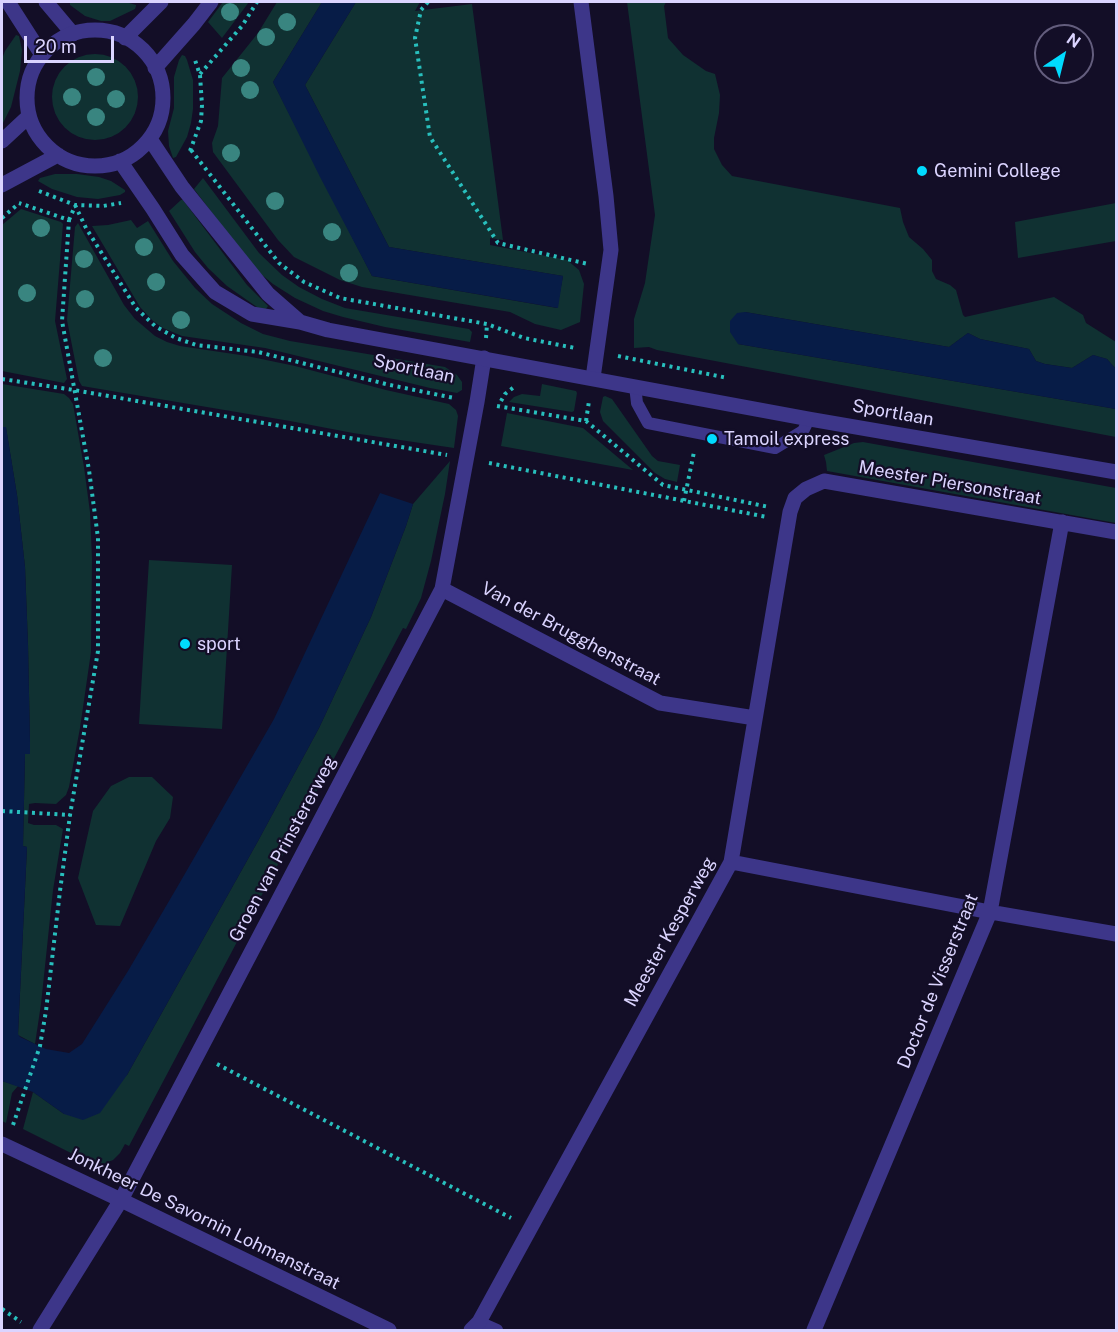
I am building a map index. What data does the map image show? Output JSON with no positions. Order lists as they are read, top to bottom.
{
  "streets": {
    "street": [
      "Sportlaan",
      "Meester Piersonstraat",
      "Van der Brugghenstraat",
      "Groen van Prinstererweg",
      "Meester Kesperweg",
      "Doctor de Visserstraat",
      "Jonkheer De Savornin Lohmanstraat"
    ]
  },
  "crossings": [
    ["Sportlaan", "Meester Piersonstraat"],
    ["Sportlaan", "Groen van Prinstererweg"],
    ["Sportlaan", "Meester Kesperweg"],
    ["Meester Piersonstraat", "Meester Kesperweg"],
    ["Meester Piersonstraat", "Doctor de Visserstraat"],
    ["Van der Brugghenstraat", "Groen van Prinstererweg"],
    ["Van der Brugghenstraat", "Meester Kesperweg"],
    ["Groen van Prinstererweg", "Jonkheer De Savornin Lohmanstraat"]
  ],
  "places": ["Gemini College", "Tamoil express", "sport"],
  "scale_bar": "20 m",
  "north": "top right"
}
